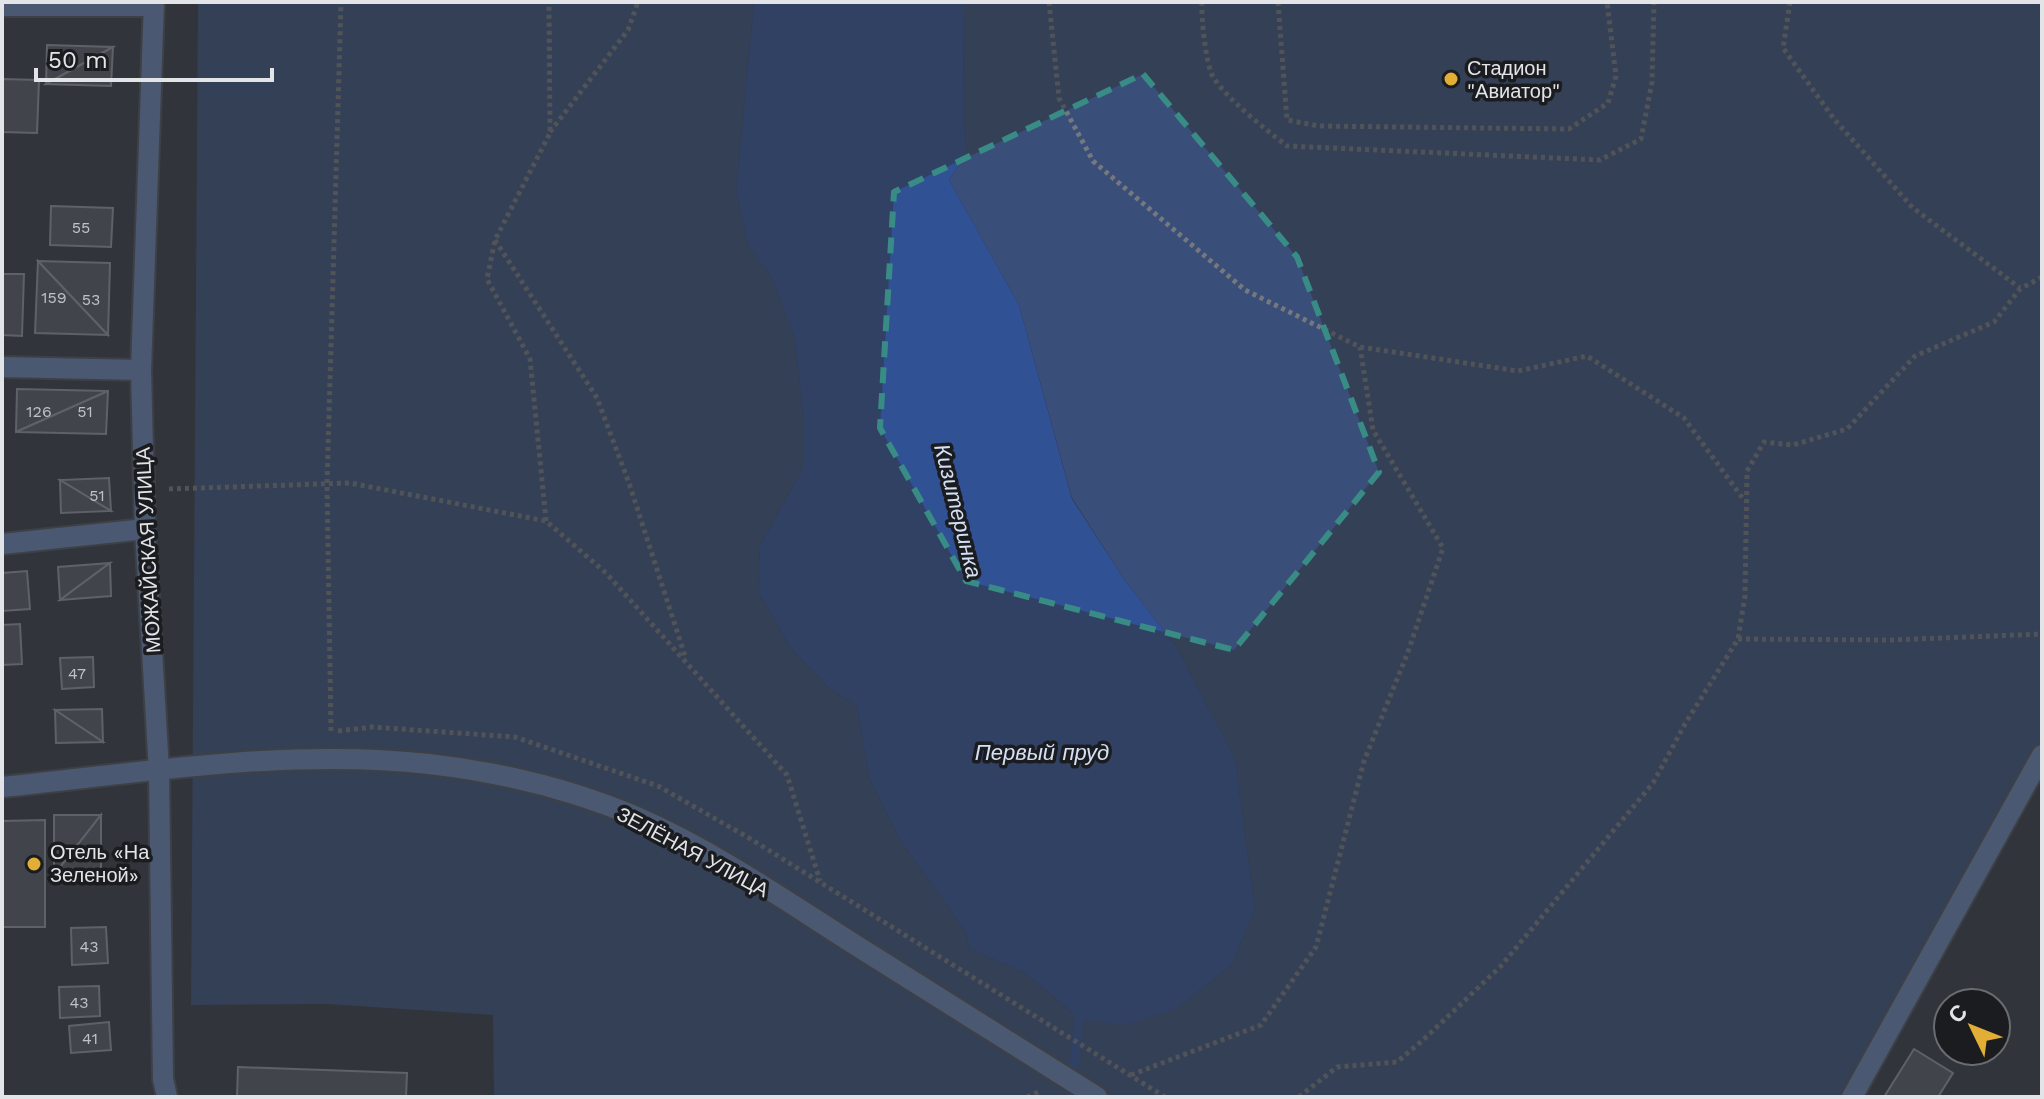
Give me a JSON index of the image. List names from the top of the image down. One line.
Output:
{"streets":{"street":["МОЖАЙСКАЯ УЛИЦА","ЗЕЛЁНАЯ УЛИЦА"]},"crossings":[["МОЖАЙСКАЯ УЛИЦА","ЗЕЛЁНАЯ УЛИЦА"]],"water":["Кизитеринка","Первый пруд"],"places":["Стадион \"Авиатор\"","Отель «На Зеленой»"],"house_numbers":["55","159","53","126","51","51","47","43","43","41"],"scale_bar":"50 m","north":"top left"}
